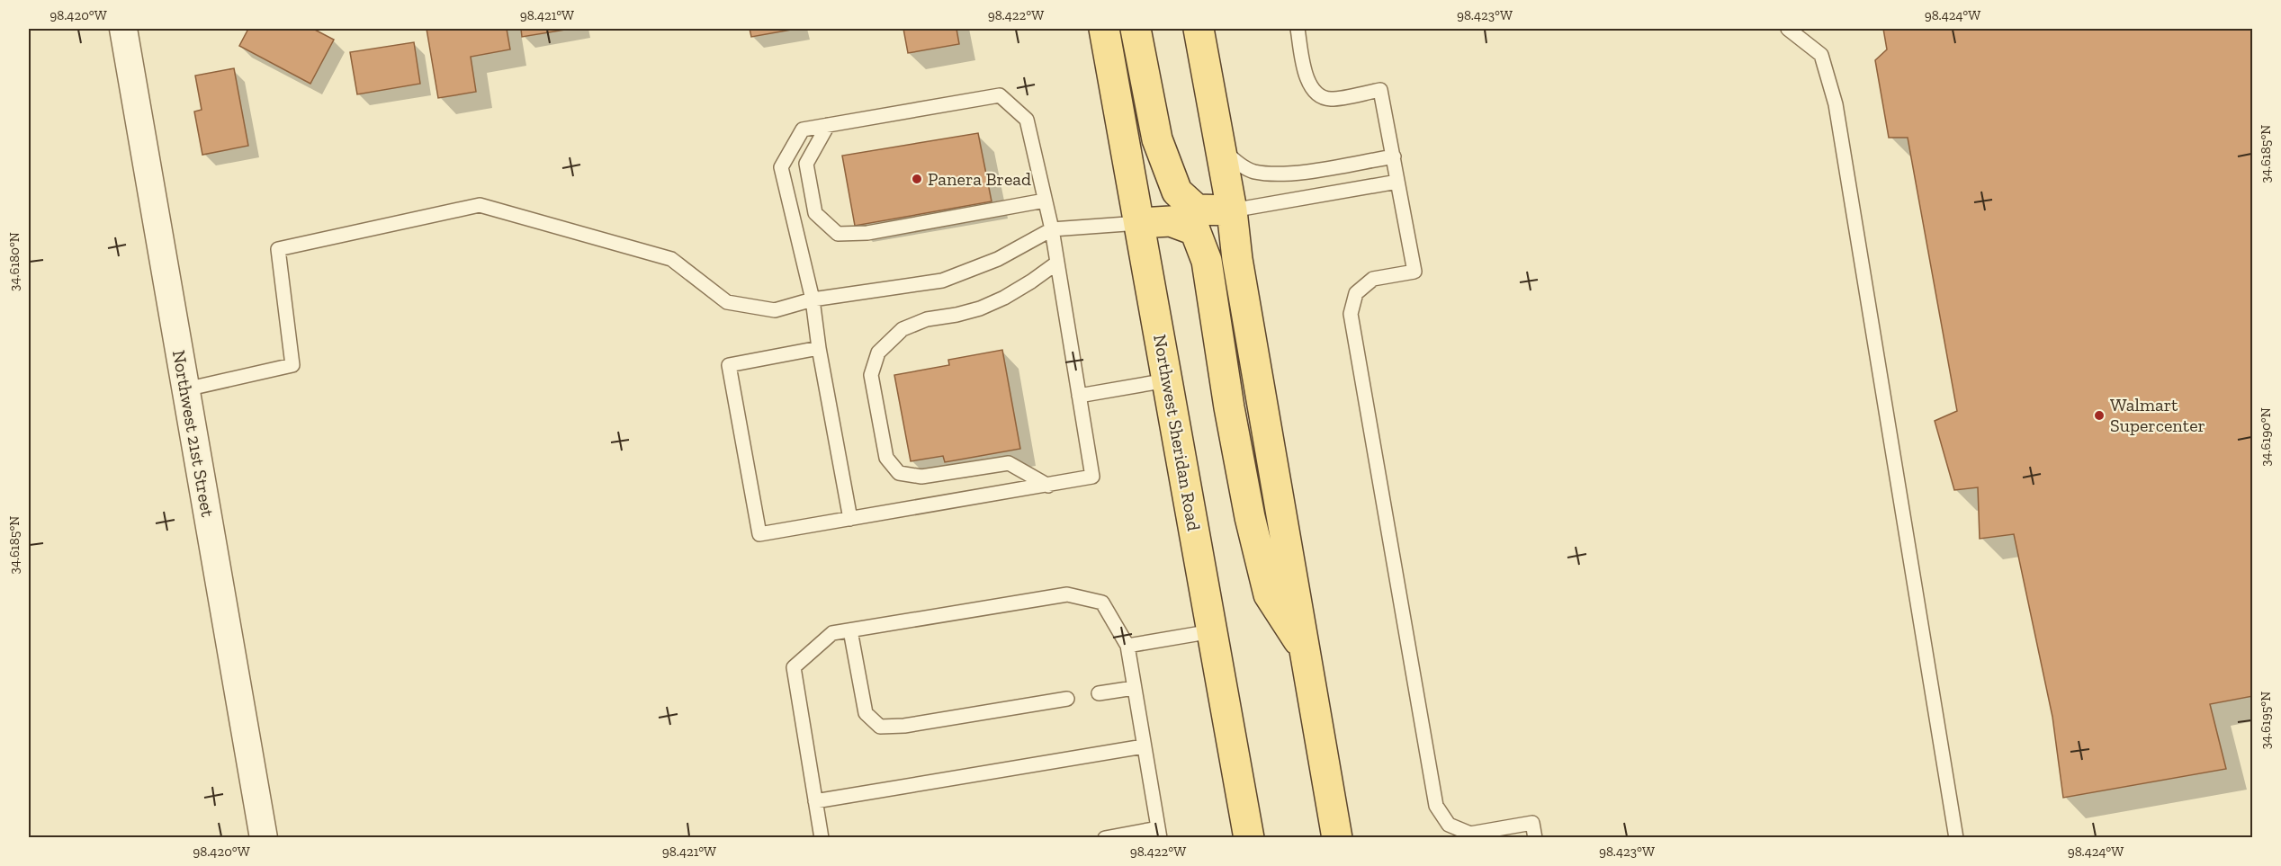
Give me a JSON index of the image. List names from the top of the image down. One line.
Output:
{"streets":{"main road":["Northwest Sheridan Road"],"street":["Northwest 21st Street"]},"places":["Panera Bread","Walmart Supercenter"],"coordinates":["98.420°W","98.421°W","98.422°W","98.423°W","98.424°W","34.6185°N","34.6180°N","34.6190°N","34.6195°N"]}
